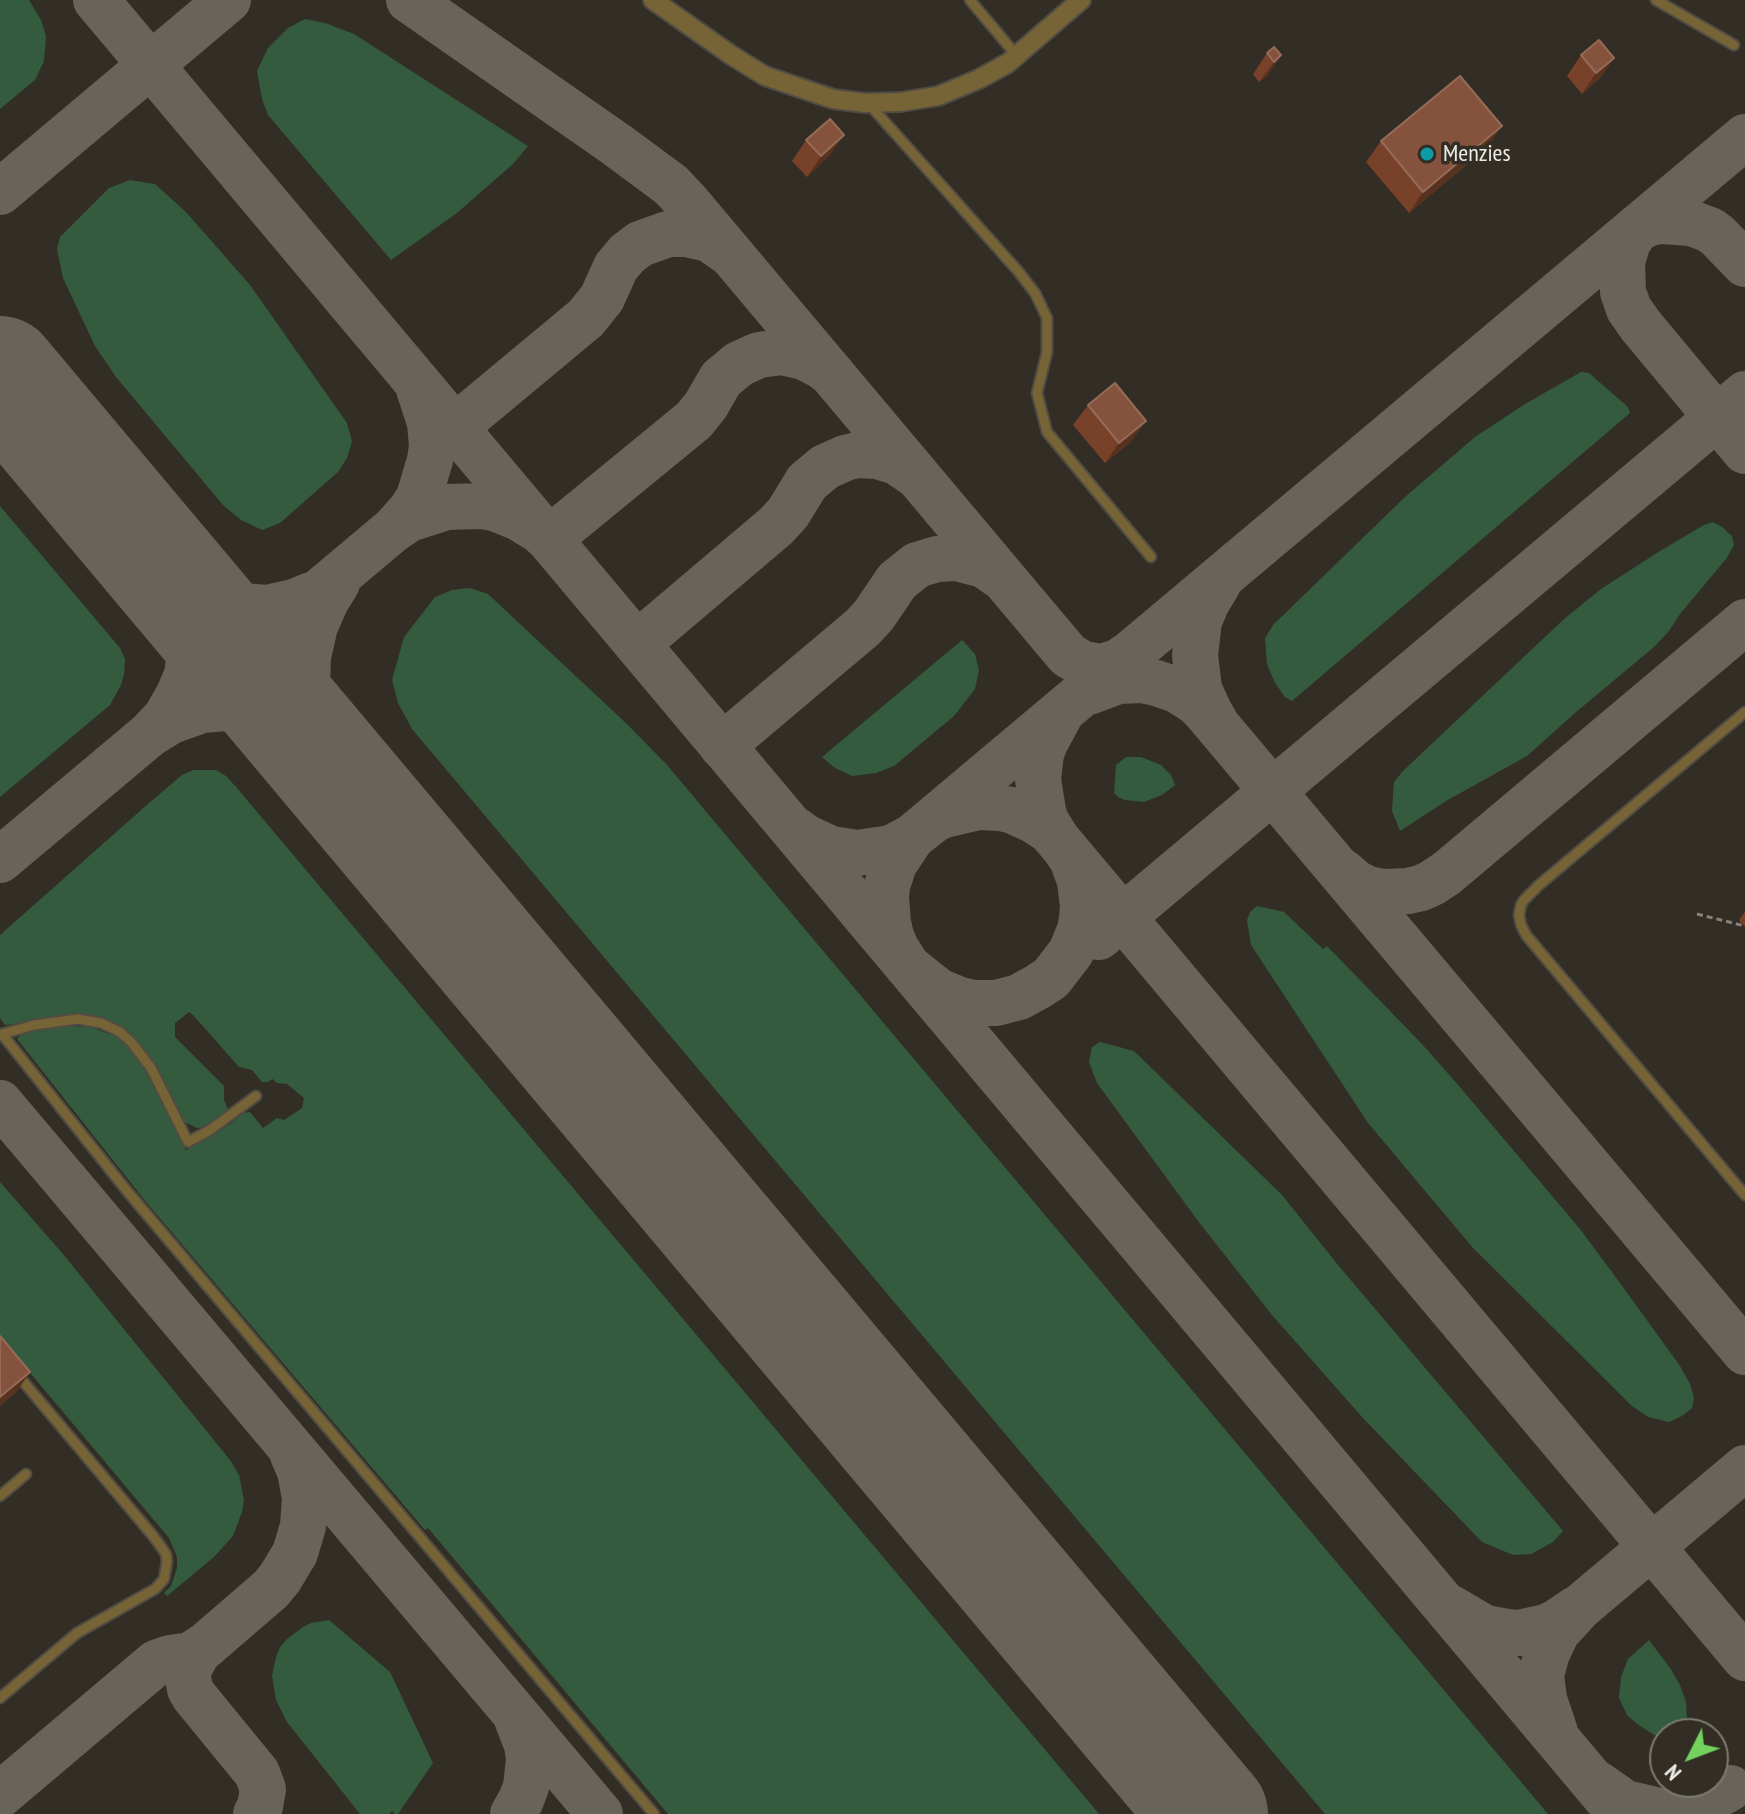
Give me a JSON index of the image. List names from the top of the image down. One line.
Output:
{"places":["Menzies"],"north":"bottom left"}
